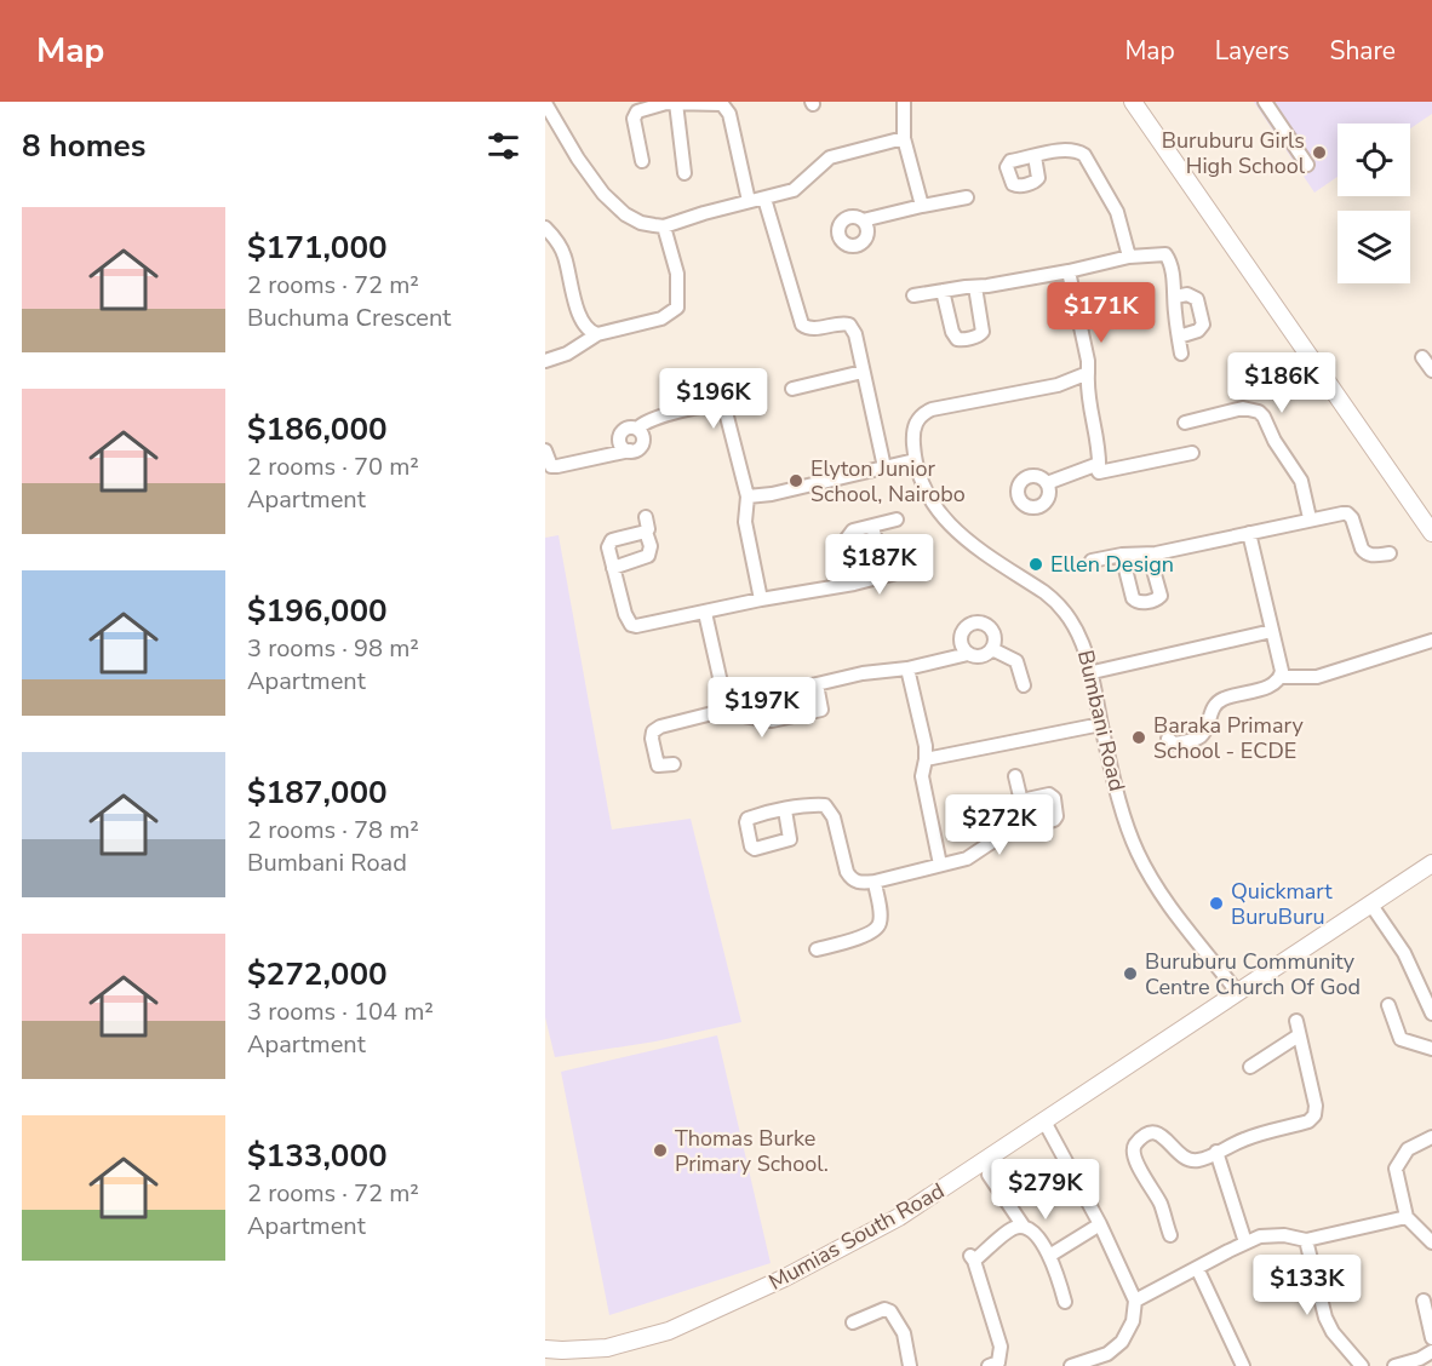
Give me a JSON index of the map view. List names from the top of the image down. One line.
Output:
{"streets":{"main road":["Mumias South Road"],"street":["Bumbani Road"]},"crossings":[["Bumbani Road","Mumias South Road"]],"places":["Buruburu Girls High School","Elyton Junior School, Nairobo","Ellen Design","Baraka Primary School - ECDE","Quickmart BuruBuru","Buruburu Community Centre Church Of God","Thomas Burke Primary School."],"page":{"header":"Map","nav":["Map","Layers","Share"],"heading":"8 homes","list":[{"name":"$171,000","note":"2 rooms · 72 m² · Buchuma Crescent"},{"name":"$186,000","note":"2 rooms · 70 m² · Apartment"},{"name":"$196,000","note":"3 rooms · 98 m² · Apartment"},{"name":"$187,000","note":"2 rooms · 78 m² · Bumbani Road"},{"name":"$272,000","note":"3 rooms · 104 m² · Apartment"},{"name":"$133,000","note":"2 rooms · 72 m² · Apartment"}],"price":["$171K","$186K","$196K","$187K","$197K","$272K","$279K","$133K"]}}
